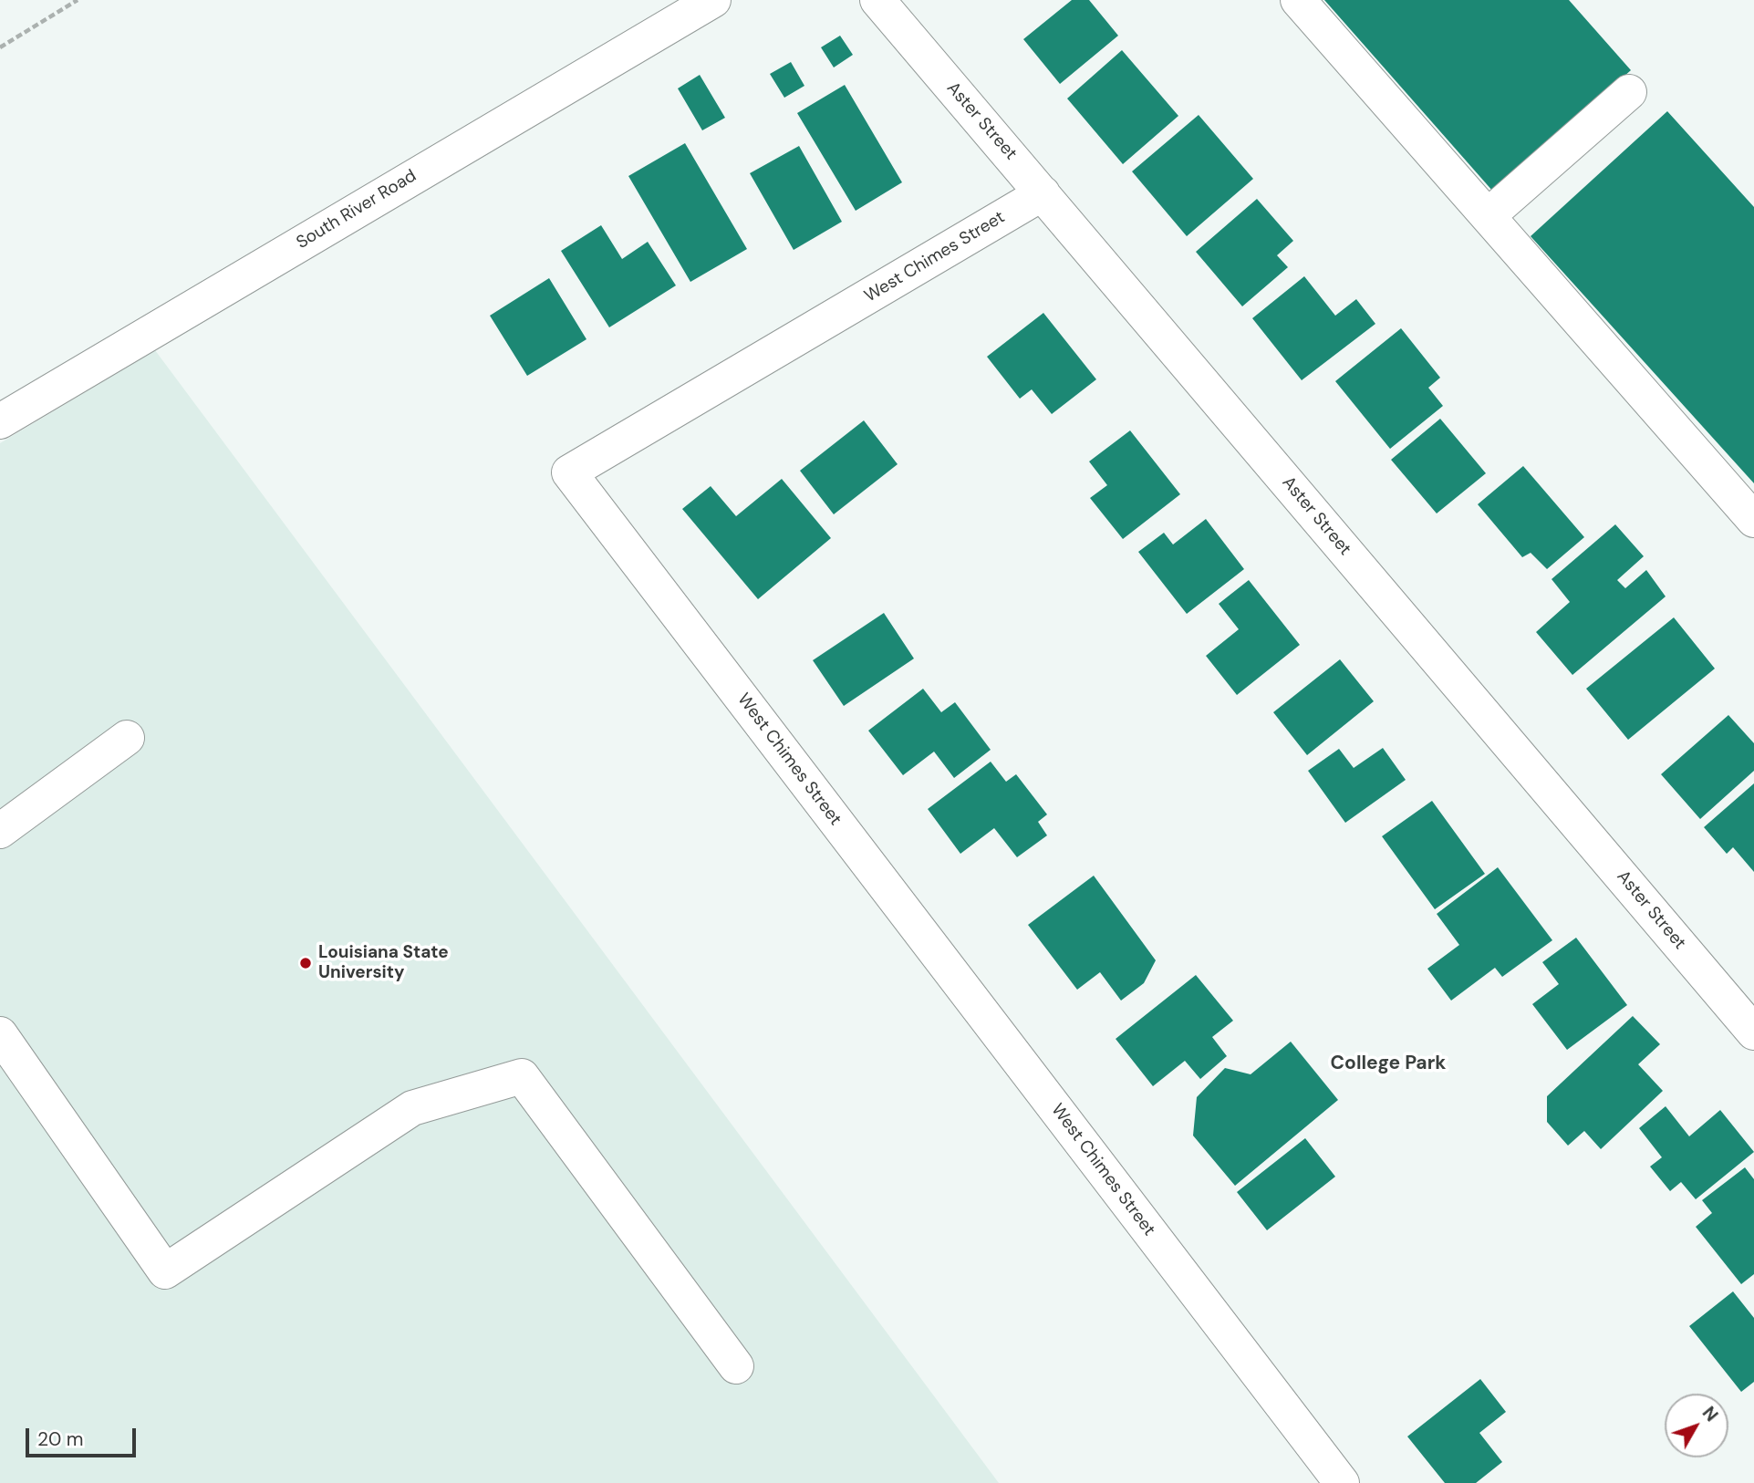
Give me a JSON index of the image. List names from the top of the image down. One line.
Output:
{"streets":{"street":["Aster Street","South River Road","West Chimes Street"]},"crossings":[["Aster Street","West Chimes Street"]],"districts":["College Park"],"places":["Louisiana State University"],"scale_bar":"20 m","north":"top right"}
